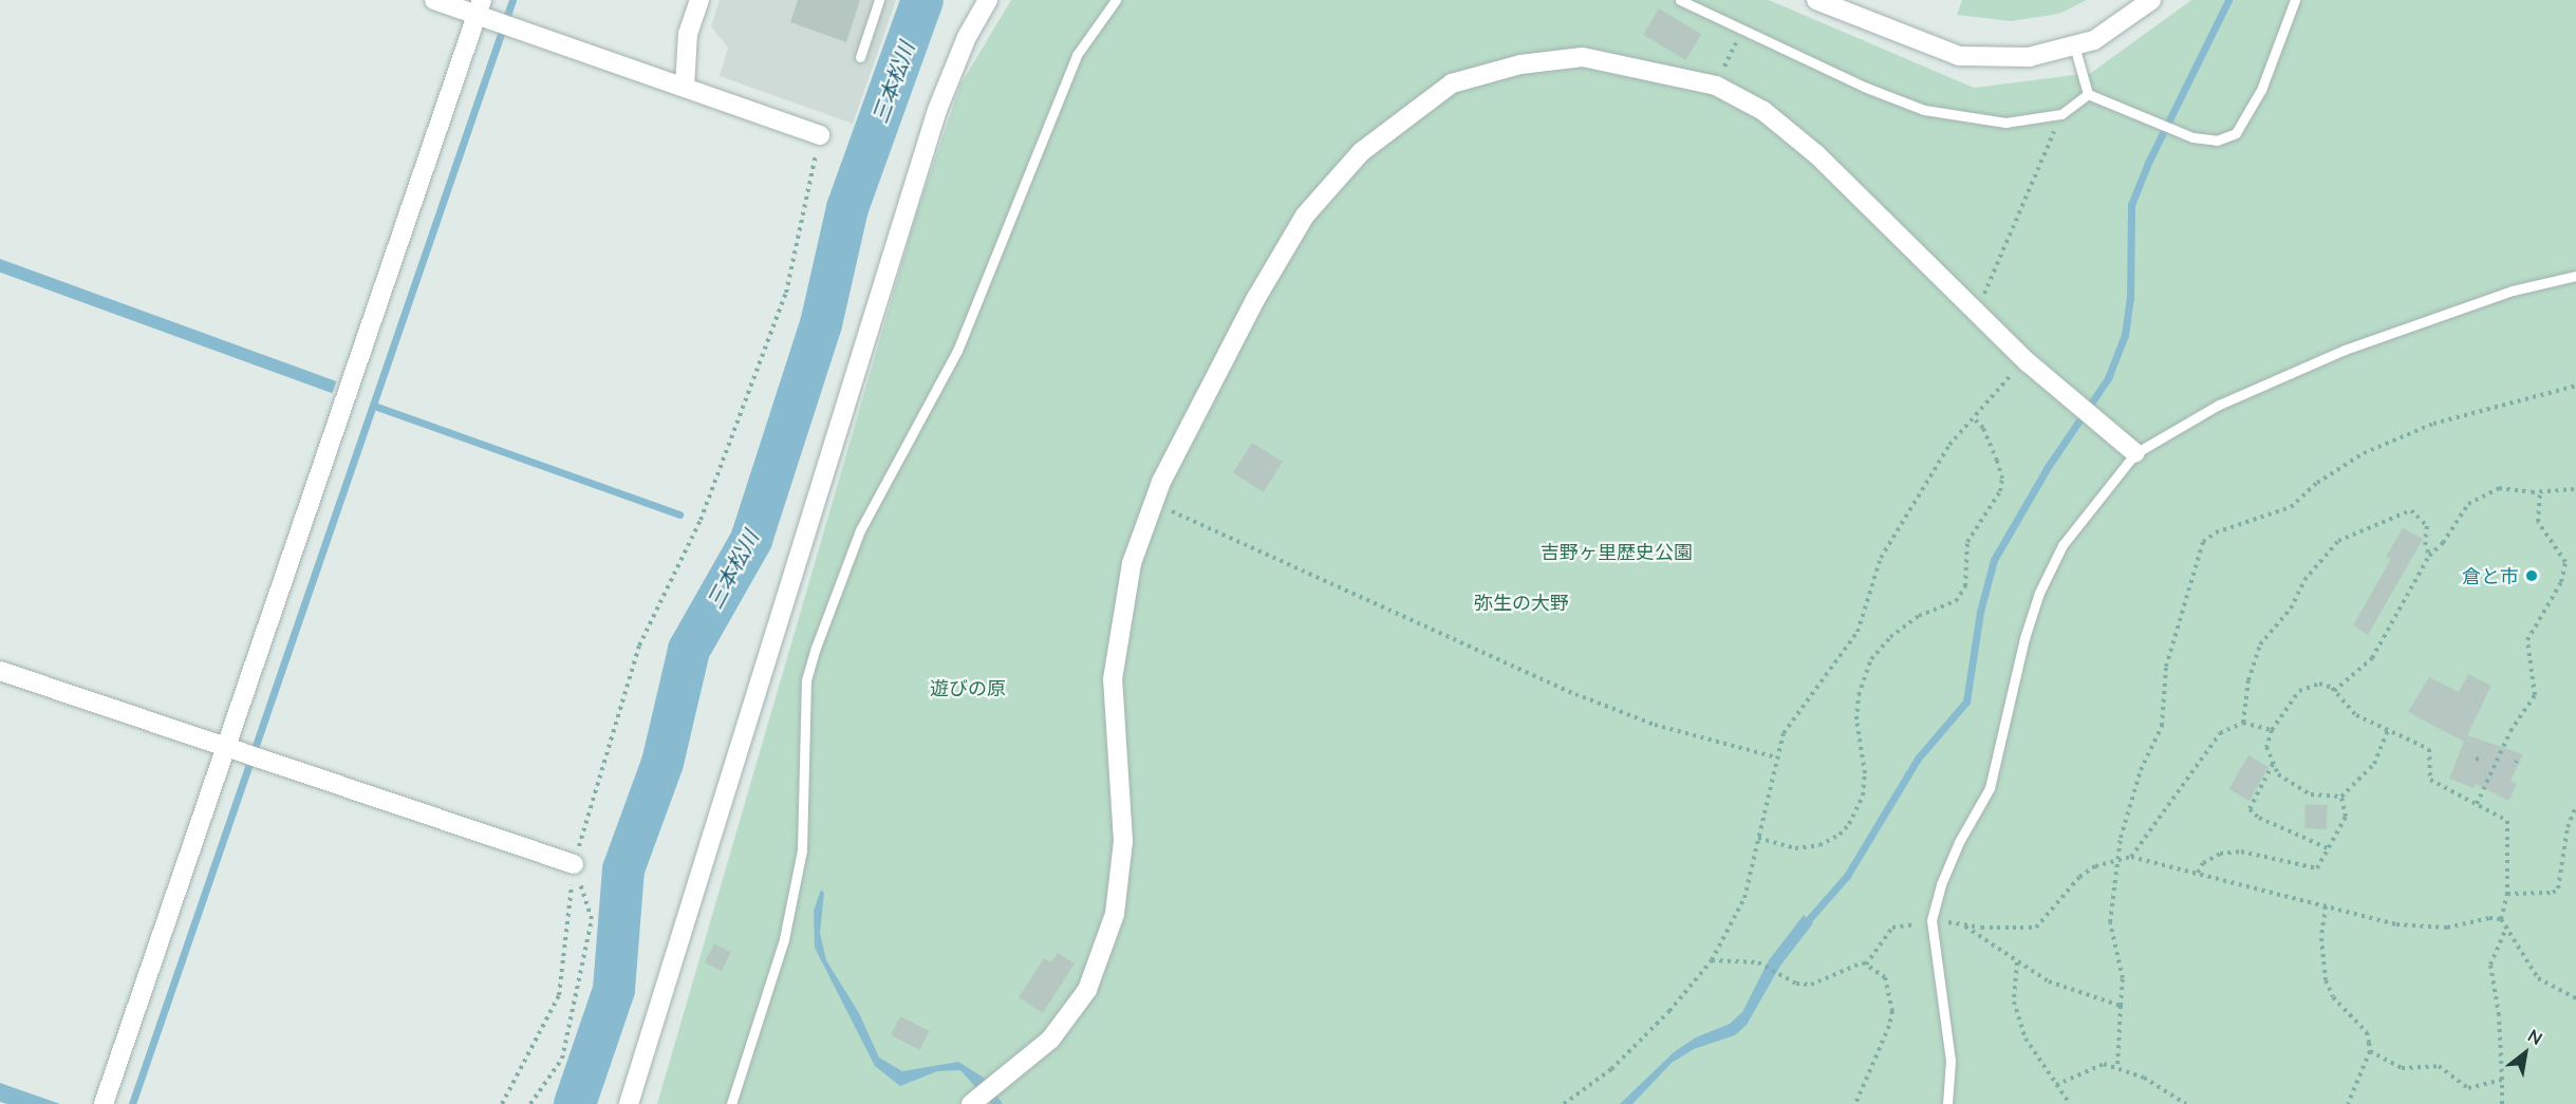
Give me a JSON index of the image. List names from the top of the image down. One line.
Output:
{"water":["三本松川"],"parks":["吉野ヶ里歴史公園","弥生の大野","遊びの原"],"places":["倉と市"],"north":"top right"}
